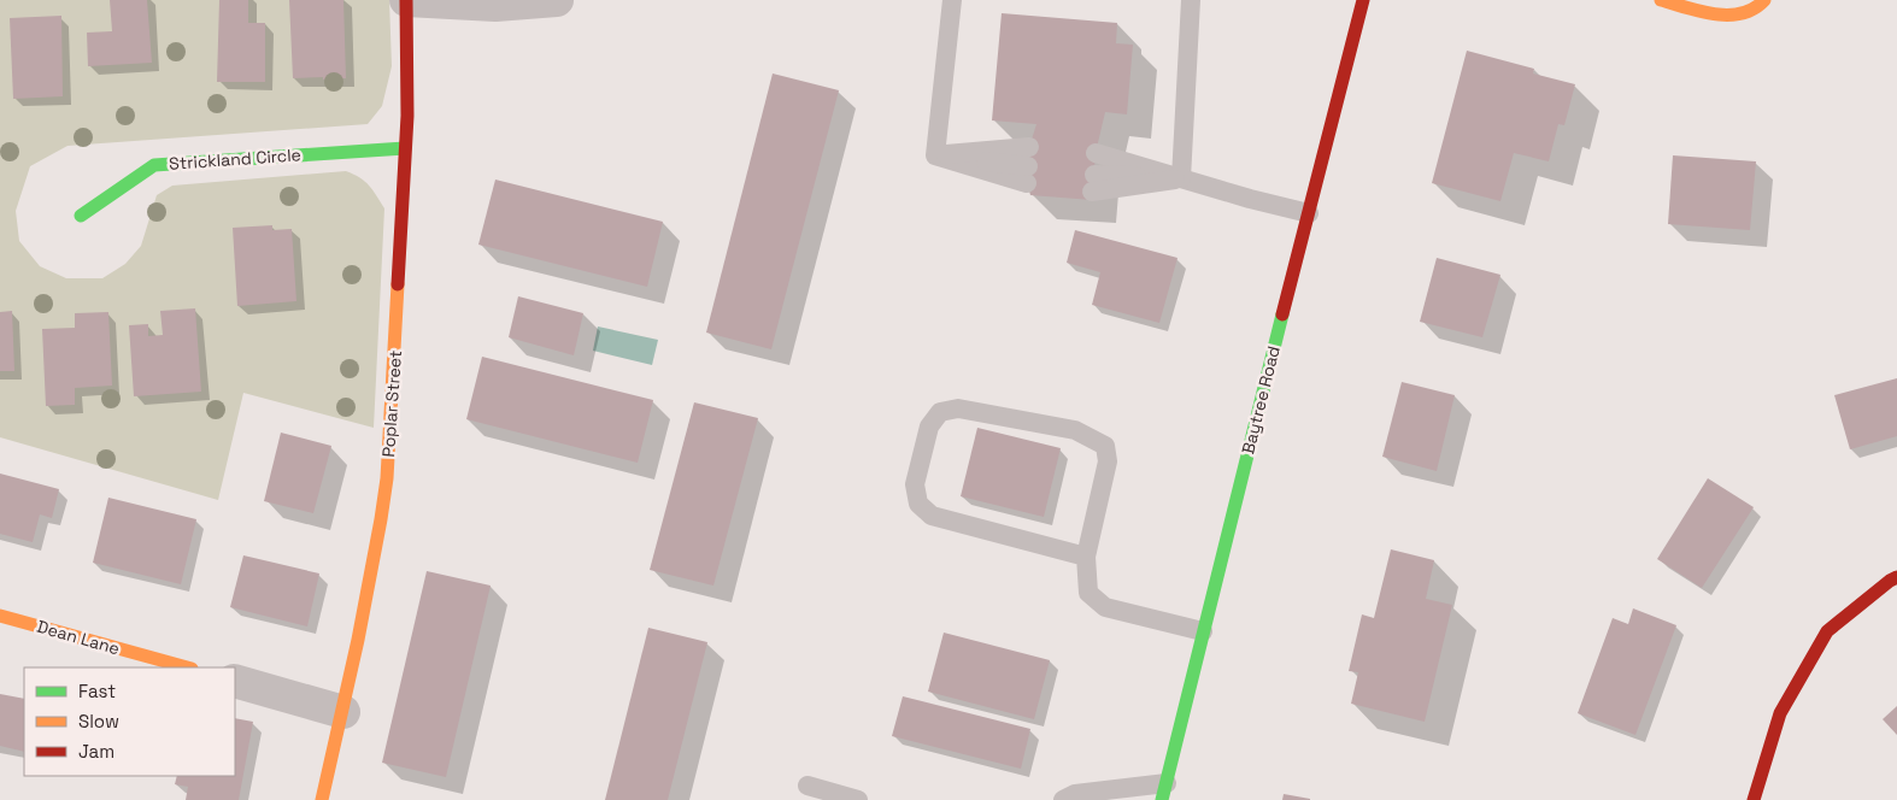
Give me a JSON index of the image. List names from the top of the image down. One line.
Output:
{"streets":{"street":["Strickland Circle","Baytree Road","Poplar Street","Dean Lane"]},"crossings":[["Strickland Circle","Poplar Street"]],"legend":["Fast","Slow","Jam"]}
